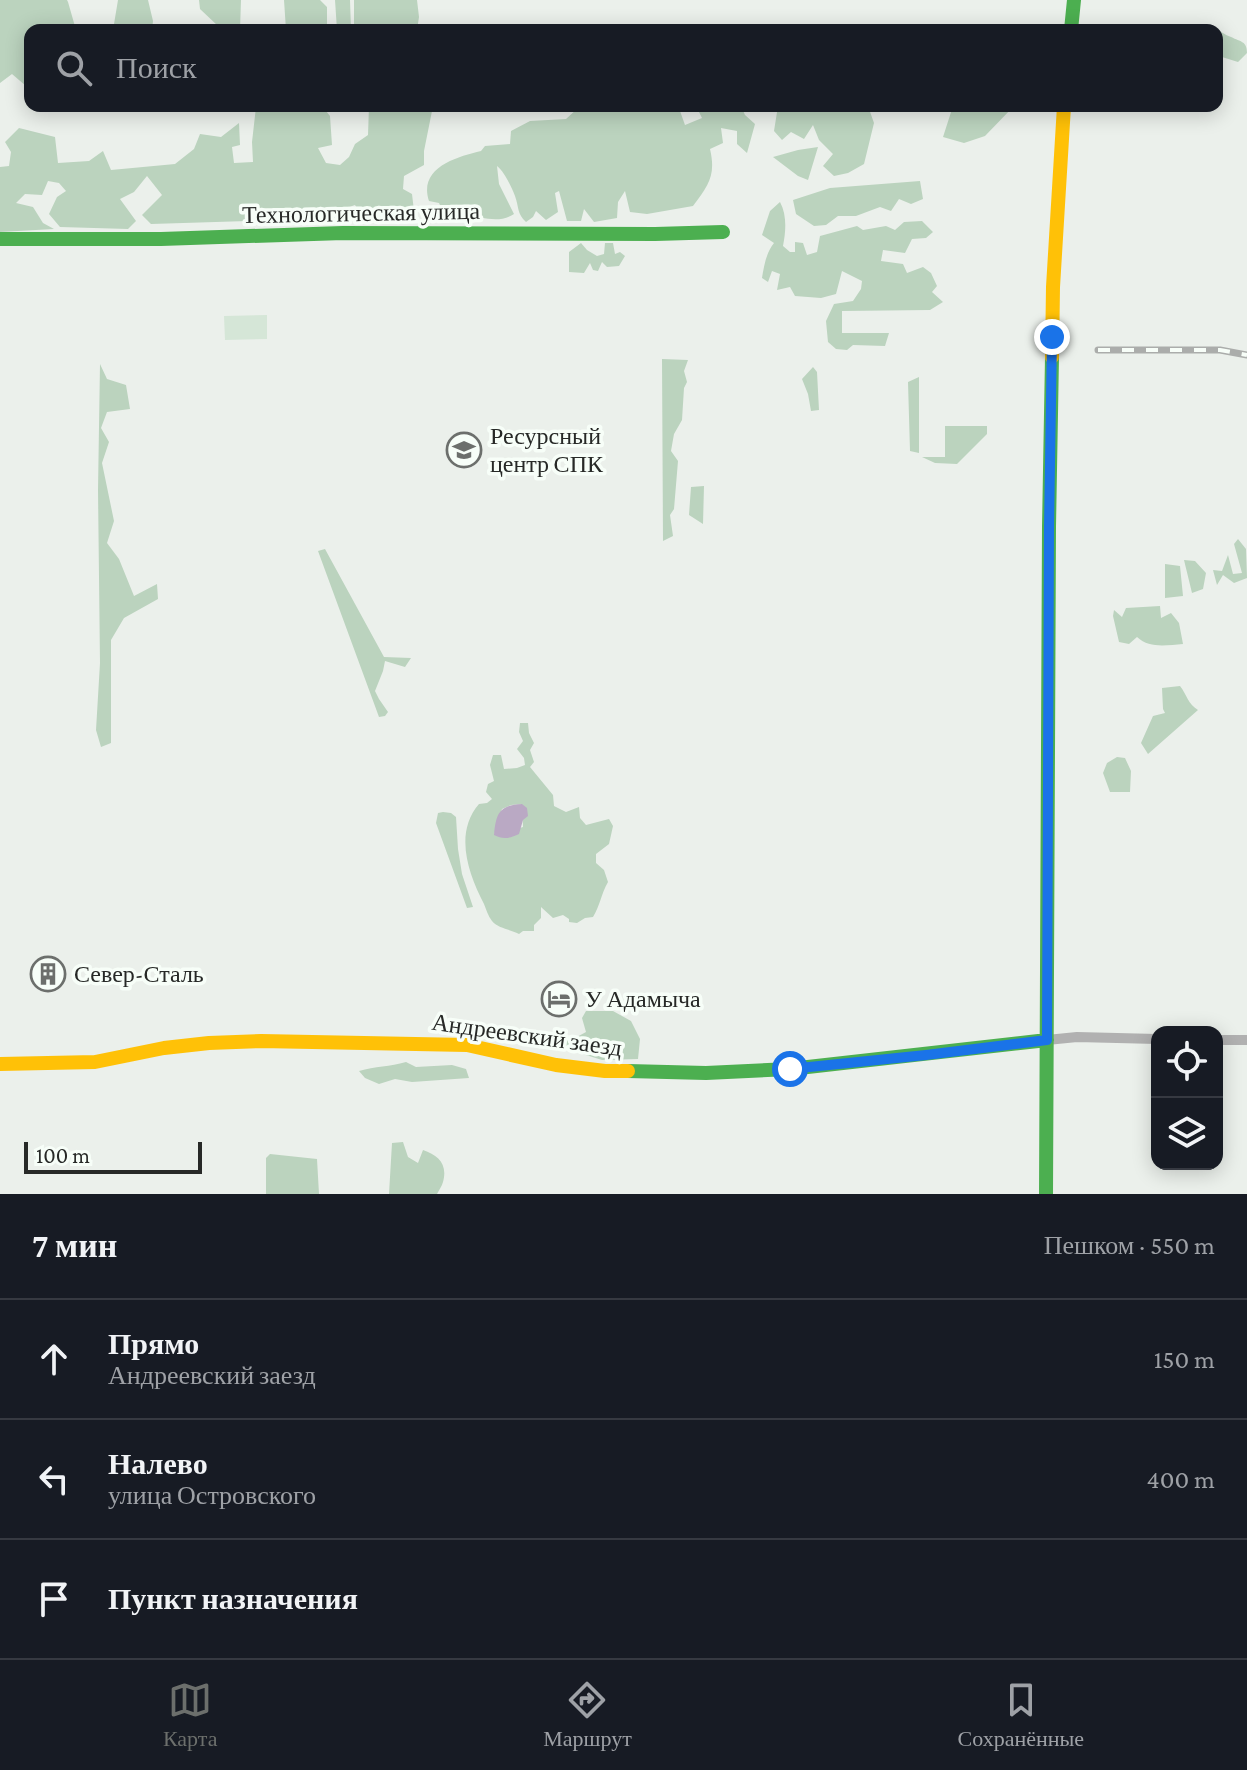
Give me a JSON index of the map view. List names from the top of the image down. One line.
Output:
{"streets":{"street":["Технологическая улица","Андреевский заезд"]},"places":{"school or university":["Ресурсный центр СПК"],"building":["Север-Сталь"],"hotel":["У Адамыча"]},"scale_bar":"100 m","page":{"search":"Поиск","scale":"100 m","heading":["7 мин","Пешком · 550 m"],"list":[["Прямо","Андреевский заезд","150 m"],["Налево","улица Островского","400 m"],"Пункт назначения"],"nav":["Карта","Маршрут","Сохранённые"]}}
